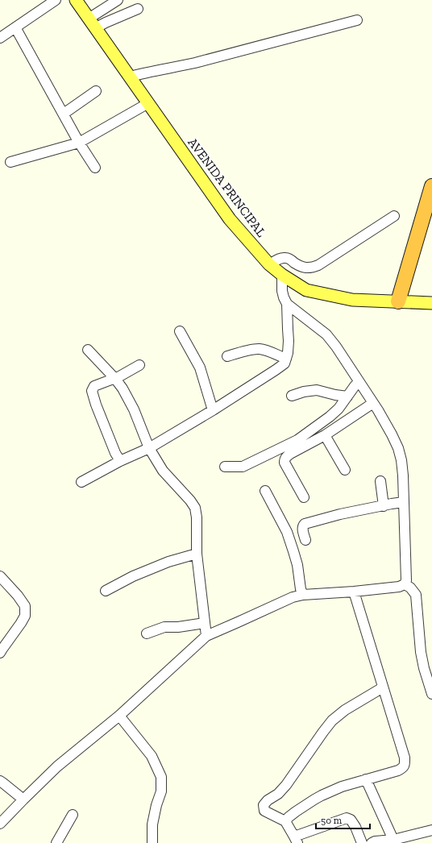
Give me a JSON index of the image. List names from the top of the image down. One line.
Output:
{"streets":{"main road":["AVENIDA PRINCIPAL"]},"scale_bar":"50 m"}
